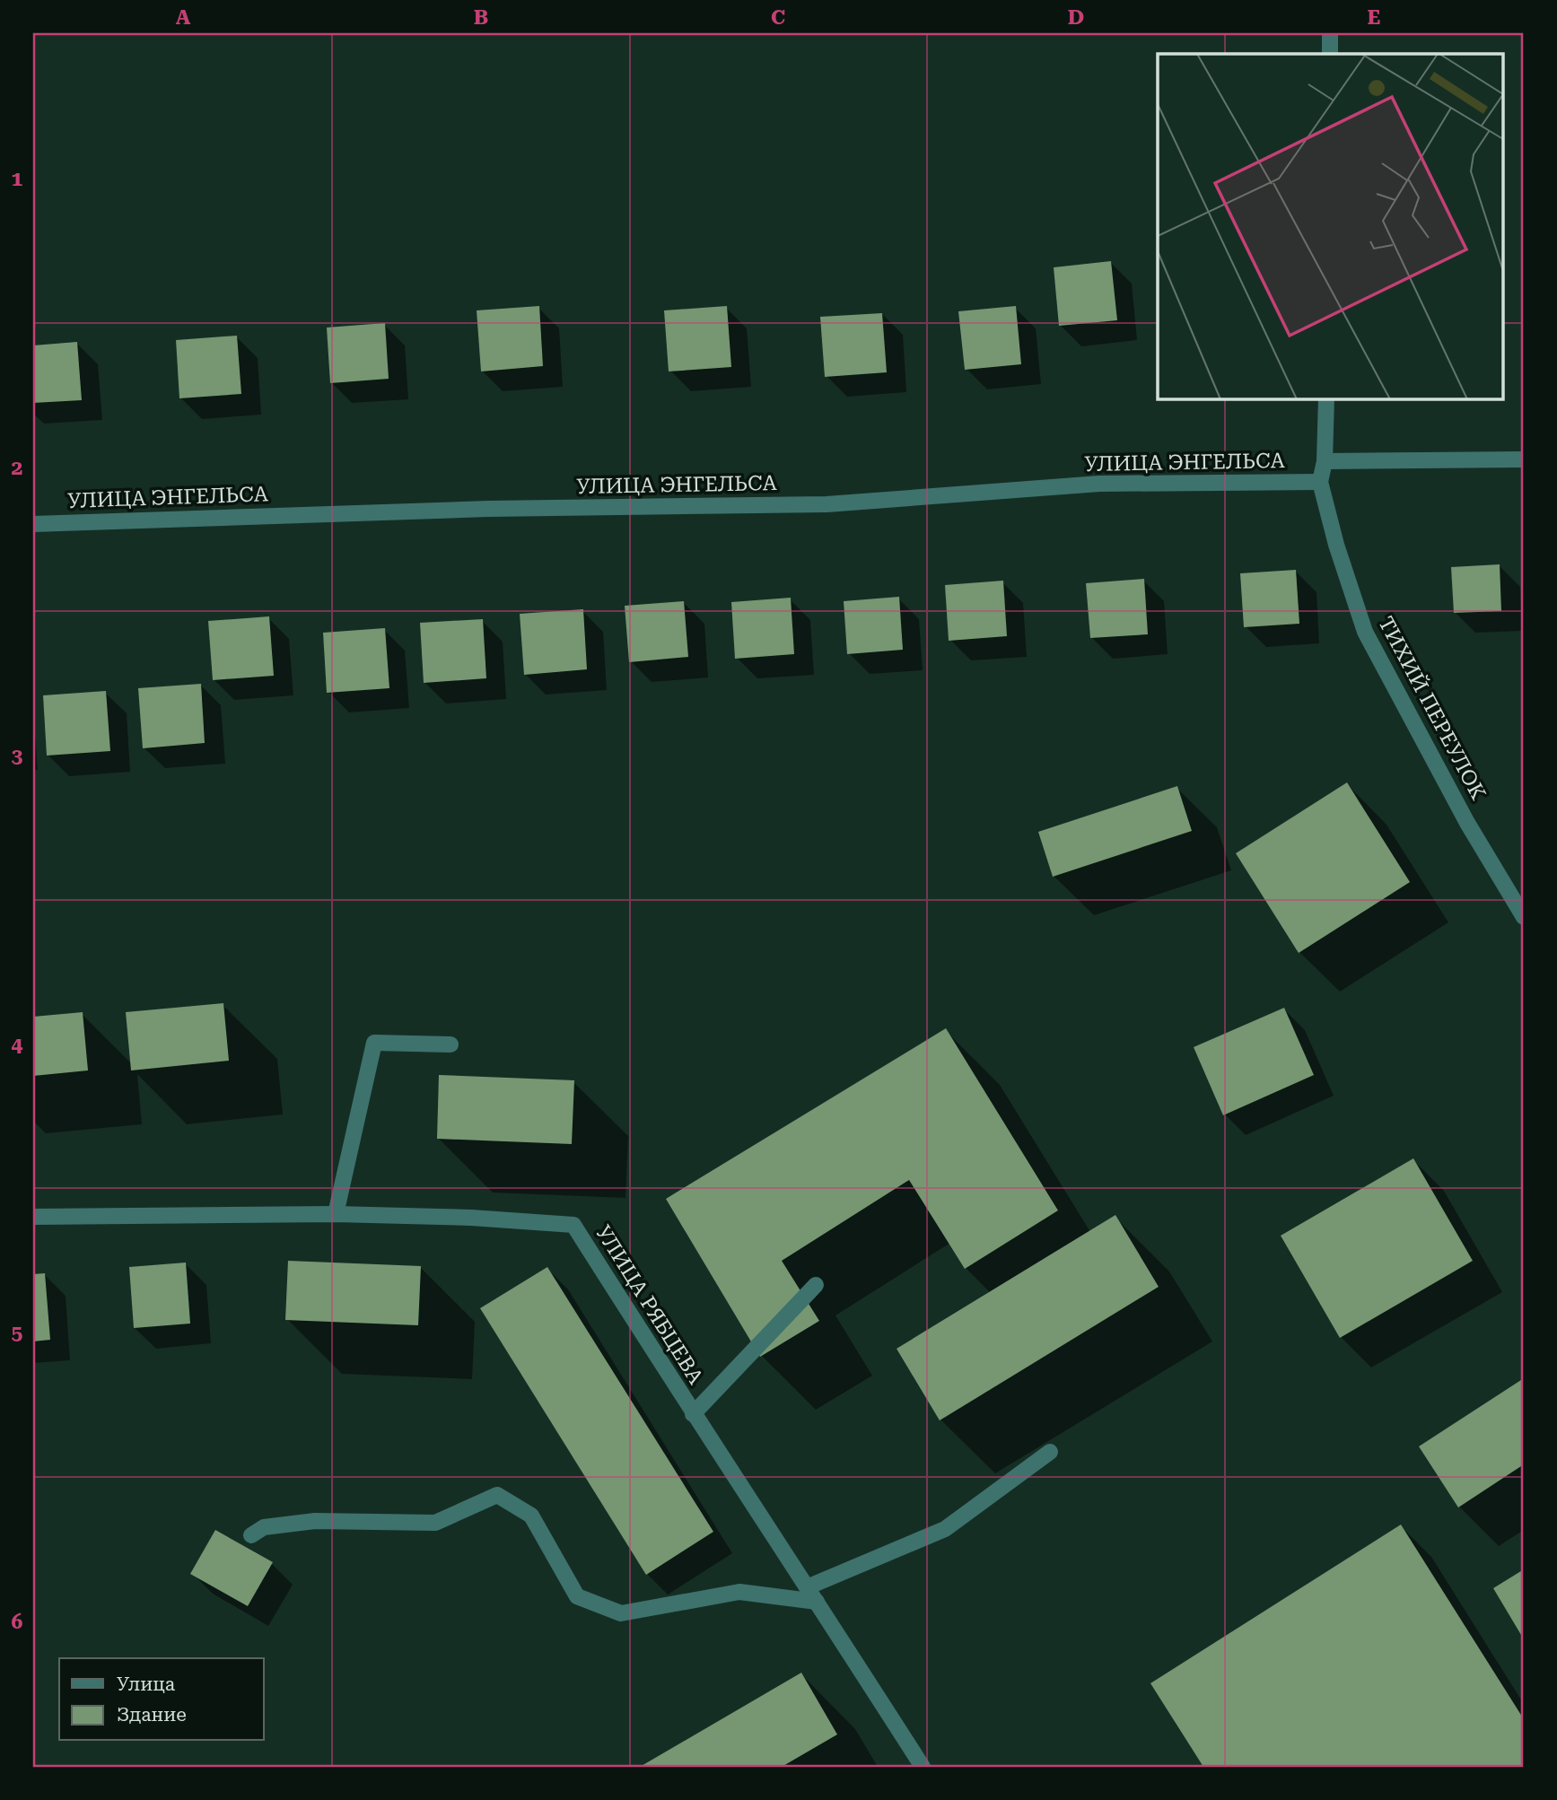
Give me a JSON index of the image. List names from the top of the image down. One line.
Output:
{"streets":{"street":["УЛИЦА ЭНГЕЛЬСА","ТИХИЙ ПЕРЕУЛОК","УЛИЦА РЯБЦЕВА"]},"crossings":[["УЛИЦА ЭНГЕЛЬСА","ТИХИЙ ПЕРЕУЛОК"]],"legend":["Улица","Здание"],"grid":{"columns":["A","B","C","D","E"],"rows":["1","2","3","4","5","6"]}}
